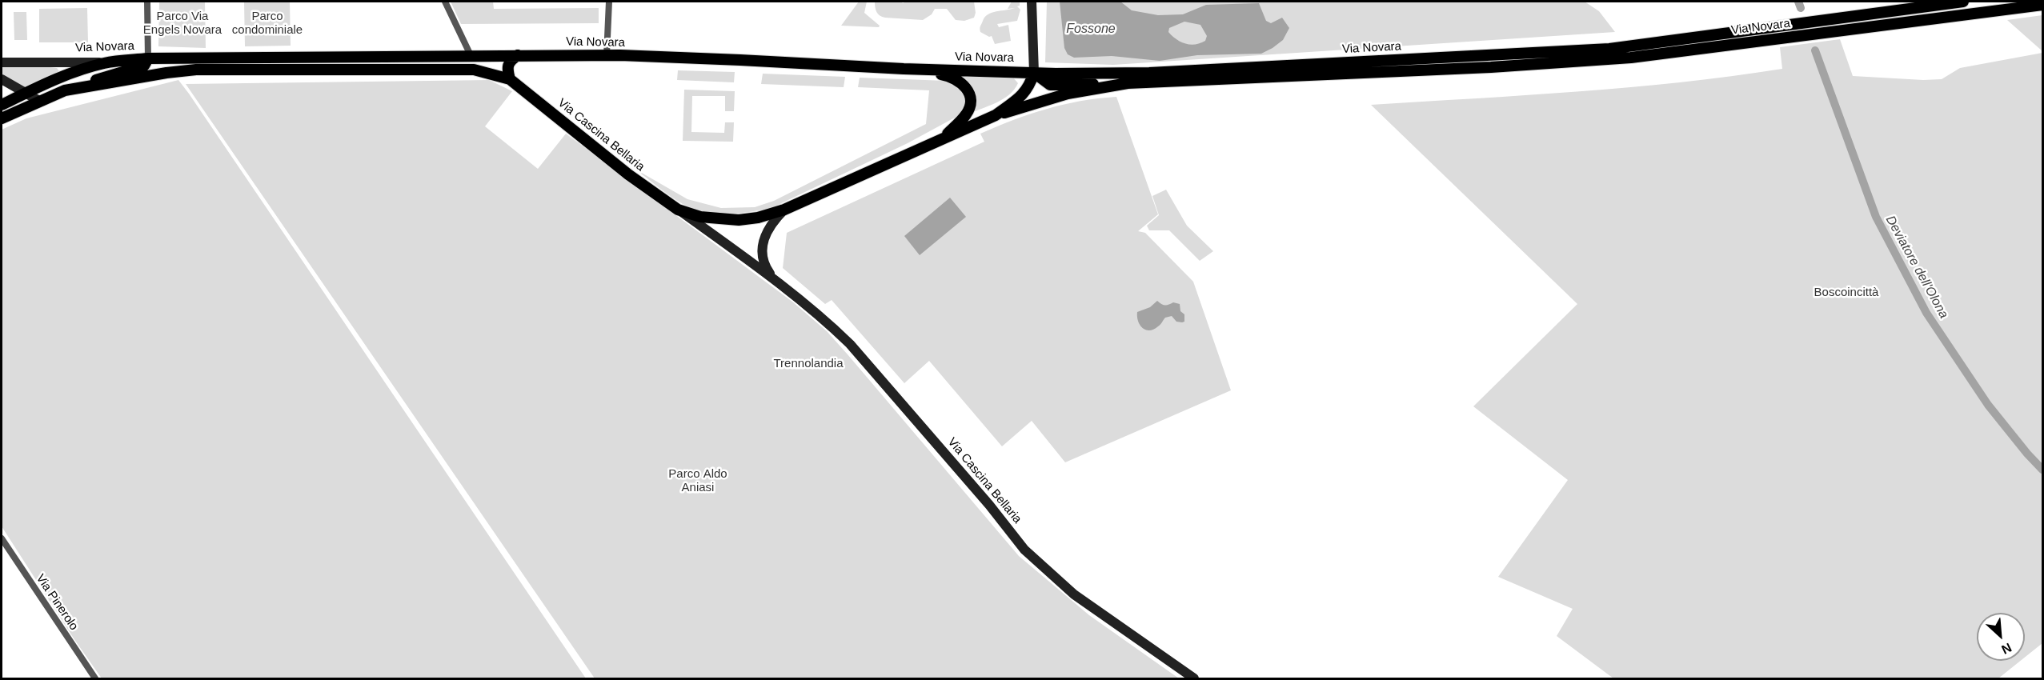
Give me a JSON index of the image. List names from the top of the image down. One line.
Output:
{"streets":{"main road":["Via Novara","Via Cascina Bellaria"],"street":["Via Pinerolo"]},"crossings":[["Via Novara","Via Cascina Bellaria"]],"water":["Fossone","Deviatore dell'Olona"],"parks":["Parco Via Engels Novara","Parco condominiale","Boscoincittà","Trennolandia","Parco Aldo Aniasi"],"north":"bottom right"}
